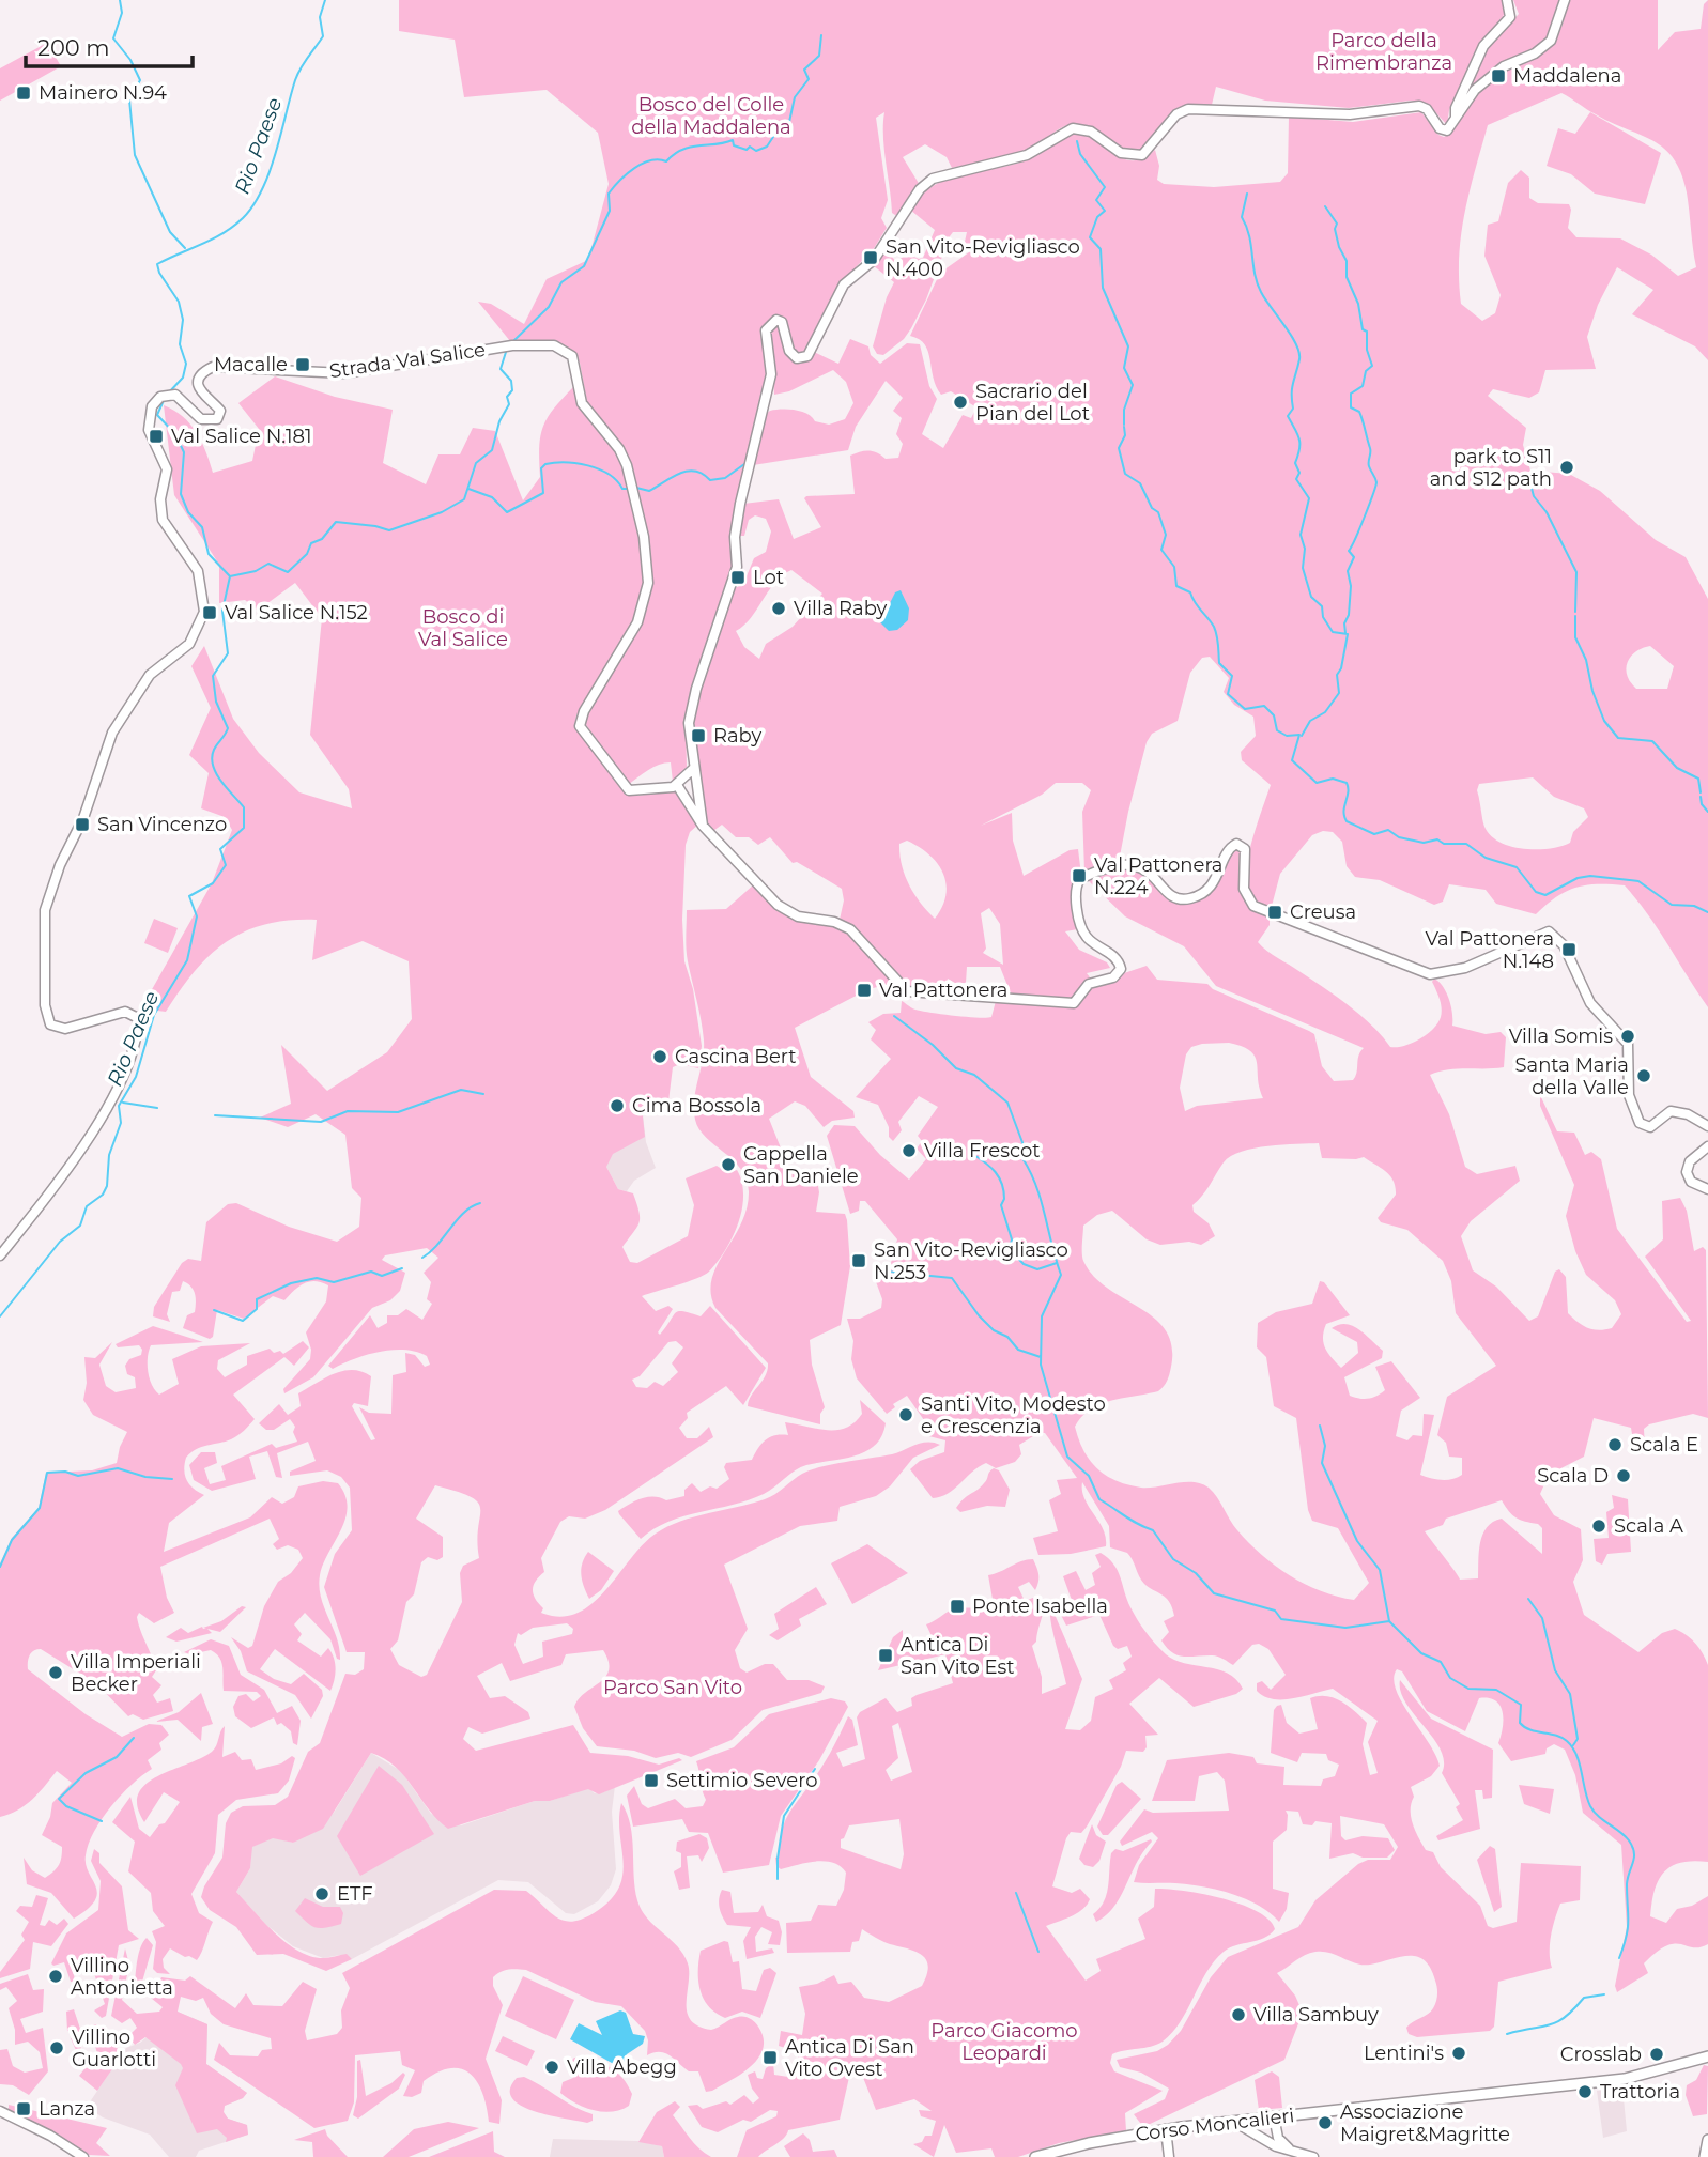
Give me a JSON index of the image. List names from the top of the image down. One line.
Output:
{"streets":{"main road":["Corso Moncalieri"],"street":["Strada Val Salice"]},"water":["Rio Paese"],"parks":["Parco della Rimembranza","Bosco del Colle della Maddalena","Bosco di Val Salice","Parco San Vito","Parco Giacomo Leopardi"],"places":{"transit":["Maddalena","Mainero N.94","San Vito-Revigliasco N.400","Macalle","Val Salice N.181","Lot","Val Salice N.152","Raby","San Vincenzo","Val Pattonera N.224","Creusa","Val Pattonera N.148","Val Pattonera","San Vito-Revigliasco N.253","Ponte Isabella","Antica Di San Vito Est","Settimio Severo","Antica Di San Vito Ovest","Lanza"],"other":["Sacrario del Pian del Lot","park to S11 and S12 path","Villa Raby","Villa Somis","Cascina Bert","Santa Maria della Valle","Cima Bossola","Villa Frescot","Cappella San Daniele","Santi Vito, Modesto e Crescenzia","Scala E","Scala D","Scala A","Villa Imperiali Becker","ETF","Villino Antonietta","Villa Sambuy","Villino Guarlotti","Lentini's","Crosslab","Villa Abegg","Trattoria","Associazione Maigret&Magritte"]},"scale_bar":"200 m"}
